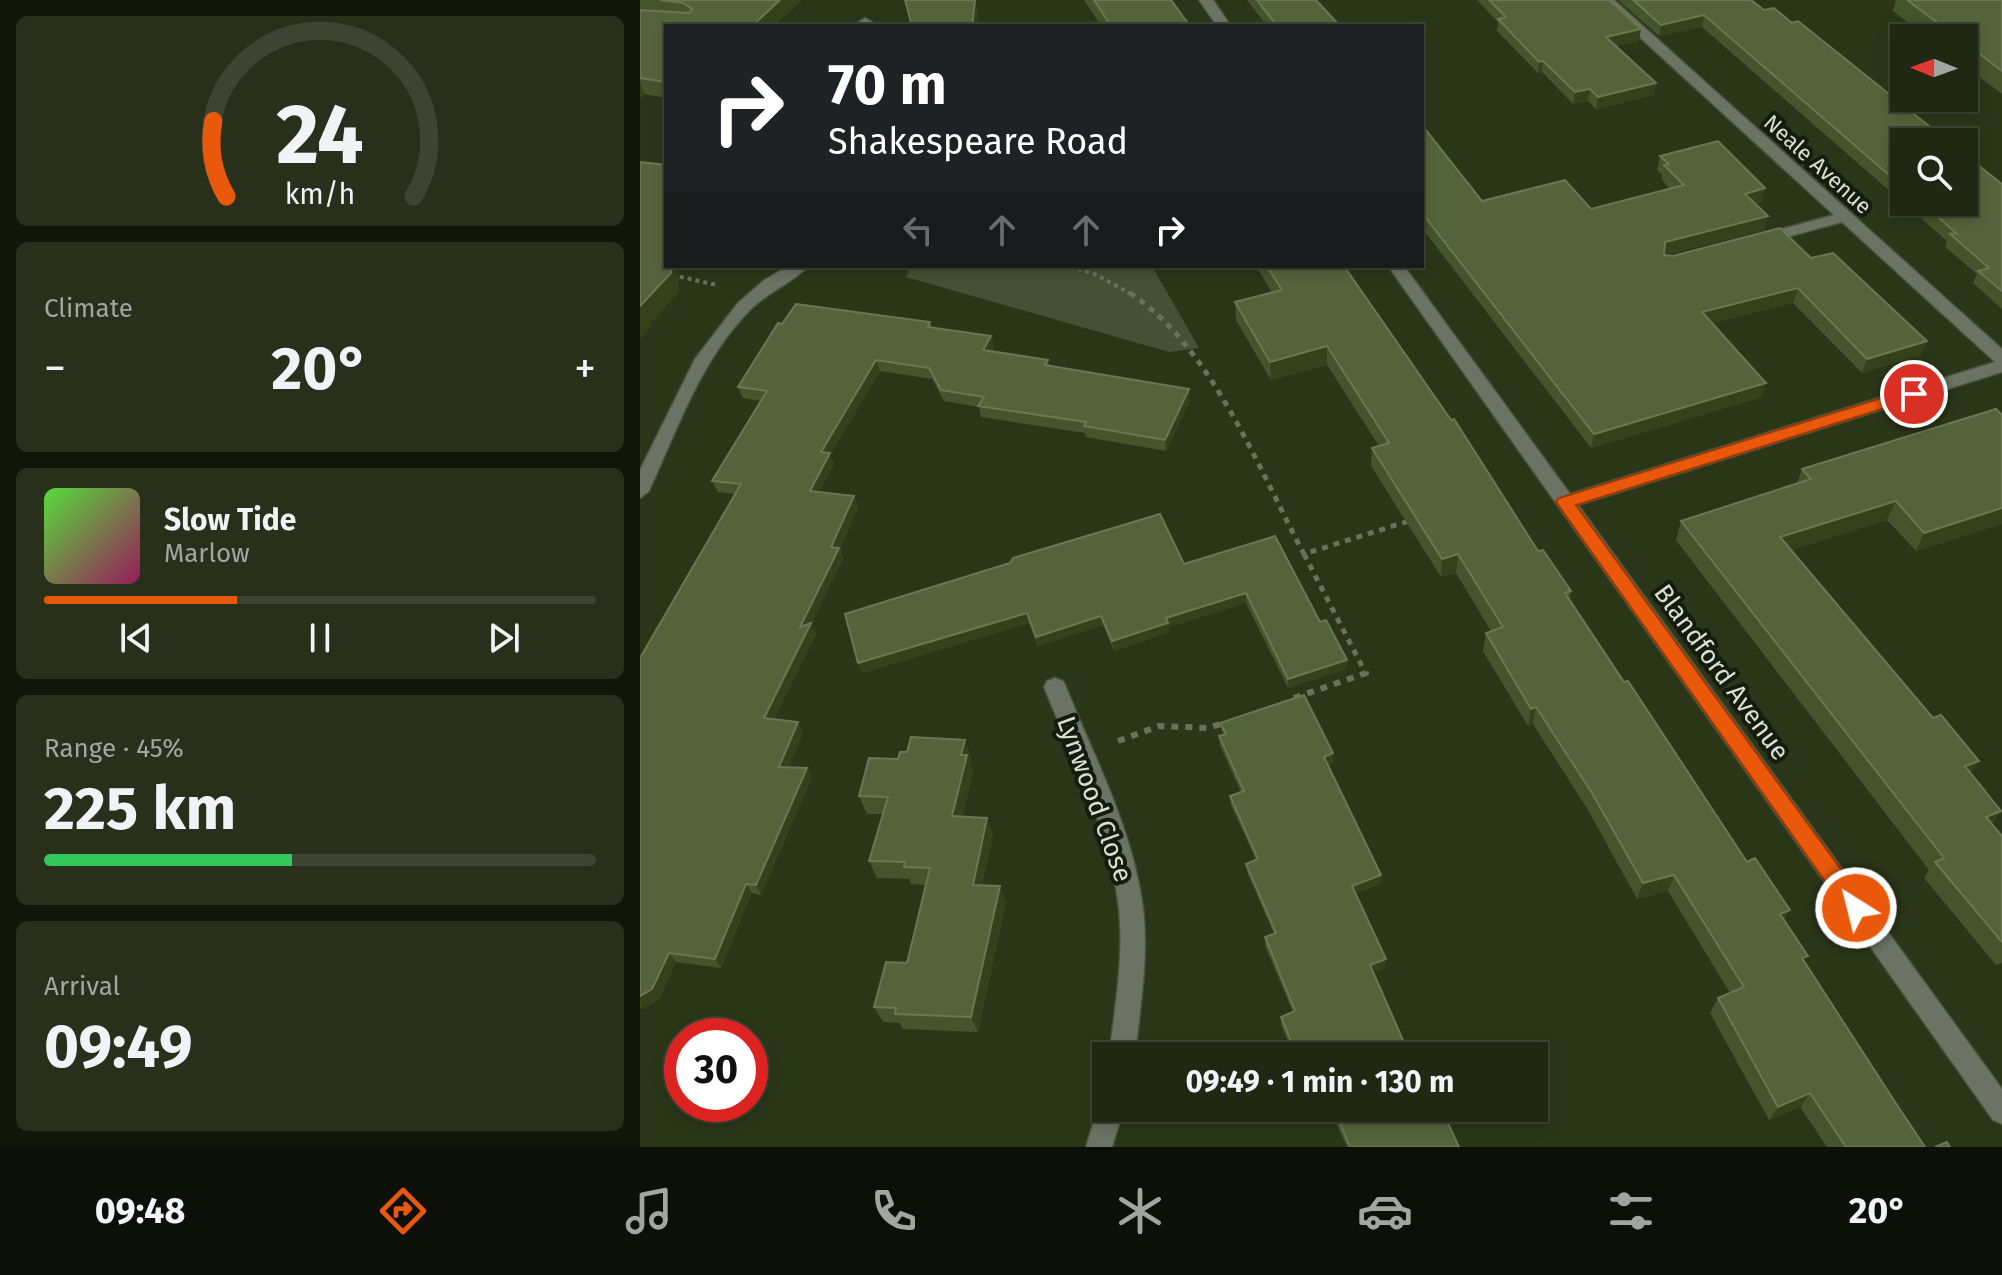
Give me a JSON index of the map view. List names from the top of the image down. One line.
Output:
{"streets":{"street":["Neale Avenue","Blandford Avenue","Lynwood Close"]},"north":"left","page":{"turn":["70 m","Shakespeare Road"],"tile":["Climate",["Range · 45%","225 km"],["Arrival","09:49"]],"heat":["−","20°","+"],"song":["Slow Tide","Marlow"],"limit":"30","trip":"09:49 · 1 min · 130 m","tabs":["09:48","20°"],"gauge":["24","km/h"]}}
